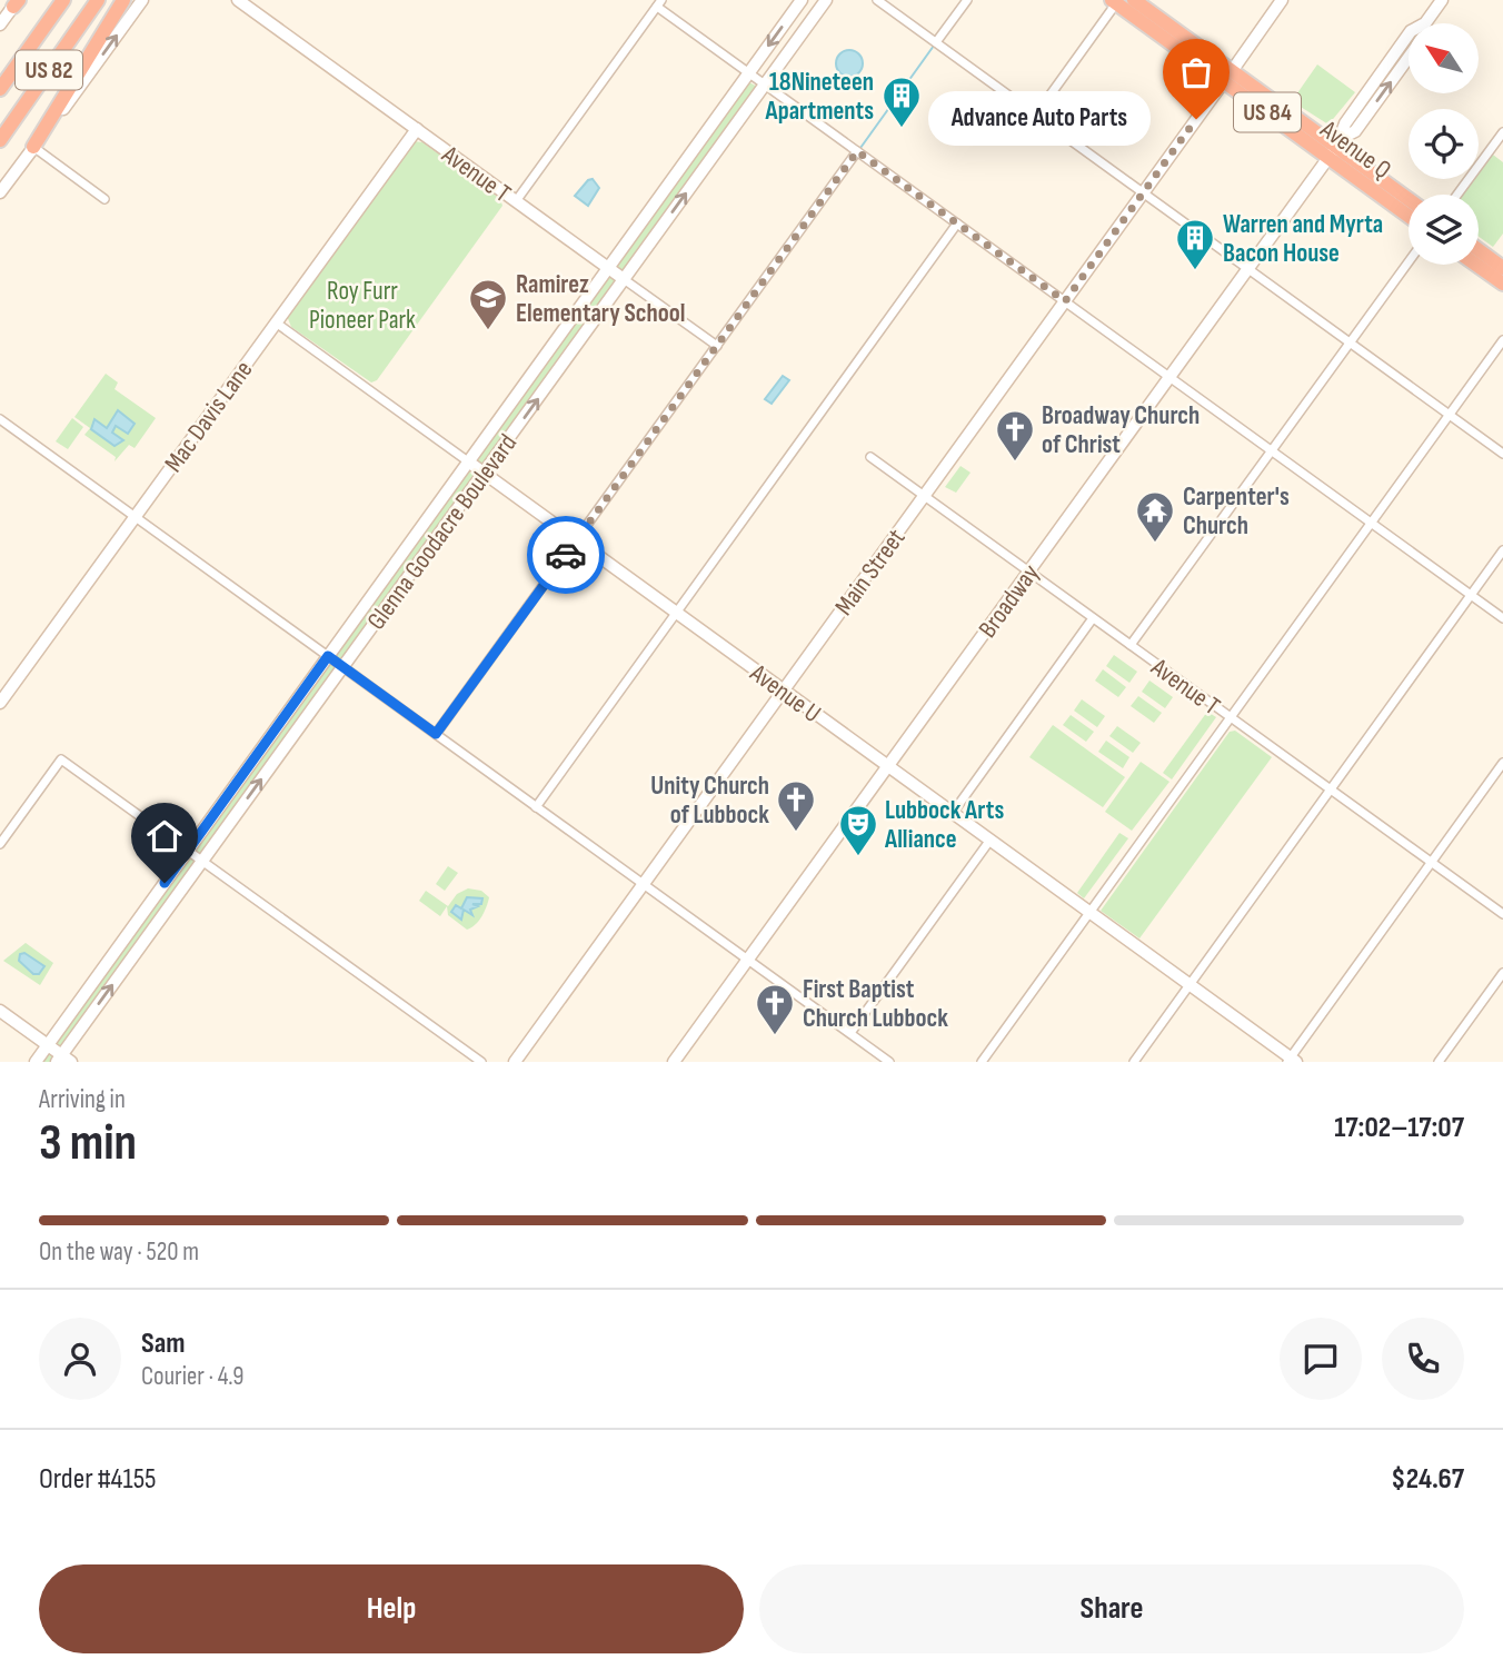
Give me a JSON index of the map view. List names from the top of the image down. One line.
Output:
{"streets":{"highway":["US 82","US 84","Avenue Q"],"street":["Avenue T","Mac Davis Lane","Glenna Goodacre Boulevard","Main Street","Broadway","Avenue U"]},"crossings":[["Avenue Q","Main Street"],["Avenue Q","Broadway"],["Avenue T","Mac Davis Lane"],["Avenue T","Glenna Goodacre Boulevard"],["Avenue T","Main Street"],["Avenue T","Broadway"],["Mac Davis Lane","Avenue U"],["Glenna Goodacre Boulevard","Avenue U"],["Main Street","Avenue U"],["Broadway","Avenue U"]],"parks":["Roy Furr Pioneer Park"],"places":{"other":["Advance Auto Parts"],"building":["18Nineteen Apartments","Warren and Myrta Bacon House"],"school or university":["Ramirez Elementary School"],"church":["Broadway Church of Christ","Unity Church of Lubbock","First Baptist Church Lubbock"],"temple":["Carpenter's Church"],"theatre":["Lubbock Arts Alliance"]},"north":"top left","page":{"bubble":"Advance Auto Parts","heading":["3 min","Arriving in","17:02–17:07"],"panel":["Sam","Courier · 4.9","Order #4155","$24.67"],"bar":"On the way · 520 m","buttons":["Help","Share"]}}
